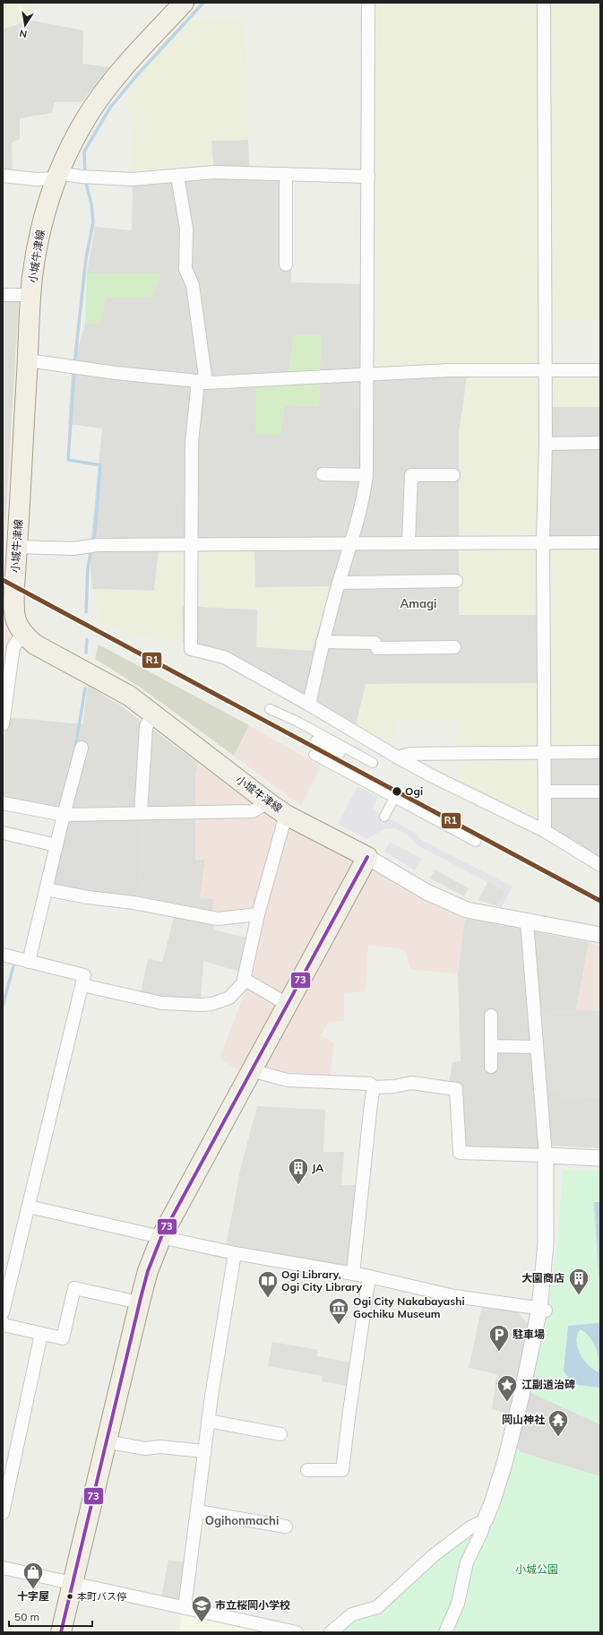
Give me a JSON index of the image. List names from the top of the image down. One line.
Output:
{"streets":{"main road":["小城牛津線"]},"districts":["Amagi","Ogihonmachi"],"parks":["小城公園"],"places":{"other":["Ogi","本町バス停"],"building":["JA","大園商店"],"library":["Ogi Library, Ogi City Library"],"museum":["Ogi City Nakabayashi Gochiku Museum"],"parking":["駐車場"],"place":["江副道治碑"],"temple":["岡山神社"],"shop":["十字屋"],"school or university":["市立桜岡小学校"]},"lines":["transit line R1","transit line 73"],"scale_bar":"50 m","north":"bottom"}
